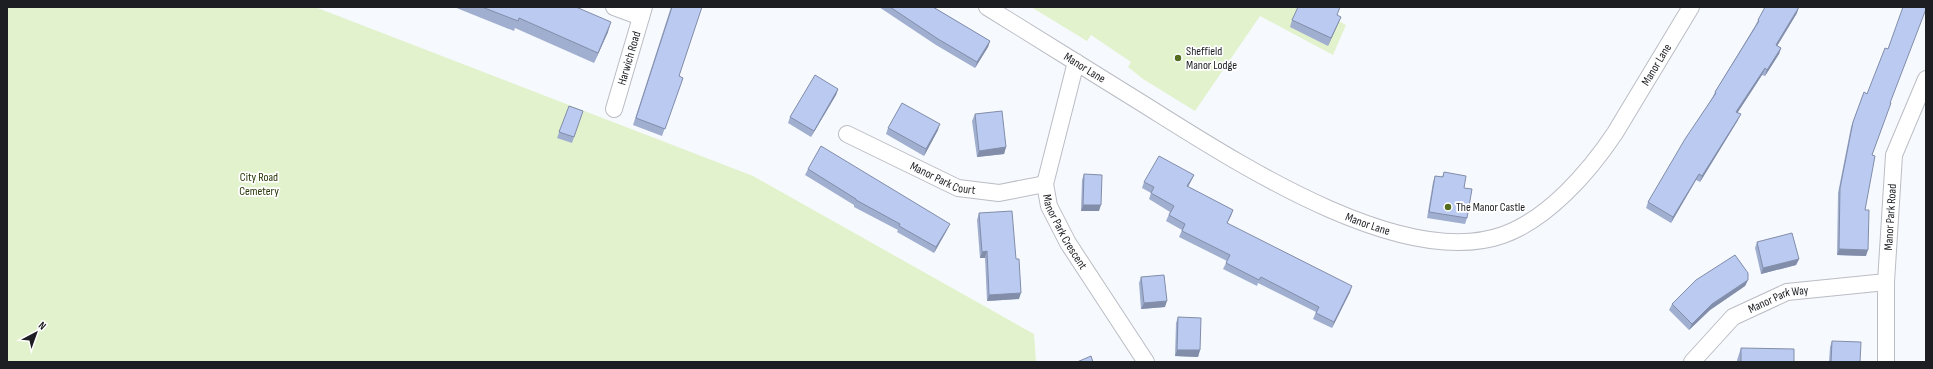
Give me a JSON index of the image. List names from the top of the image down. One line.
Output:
{"streets":{"street":["Harwich Road","Manor Lane","Manor Park Court","Manor Park Road","Manor Park Crescent","Manor Park Way"]},"crossings":[["Manor Lane","Manor Park Crescent"],["Manor Park Court","Manor Park Crescent"],["Manor Park Road","Manor Park Way"]],"parks":["City Road Cemetery"],"places":["Sheffield Manor Lodge","The Manor Castle"],"north":"top right"}
